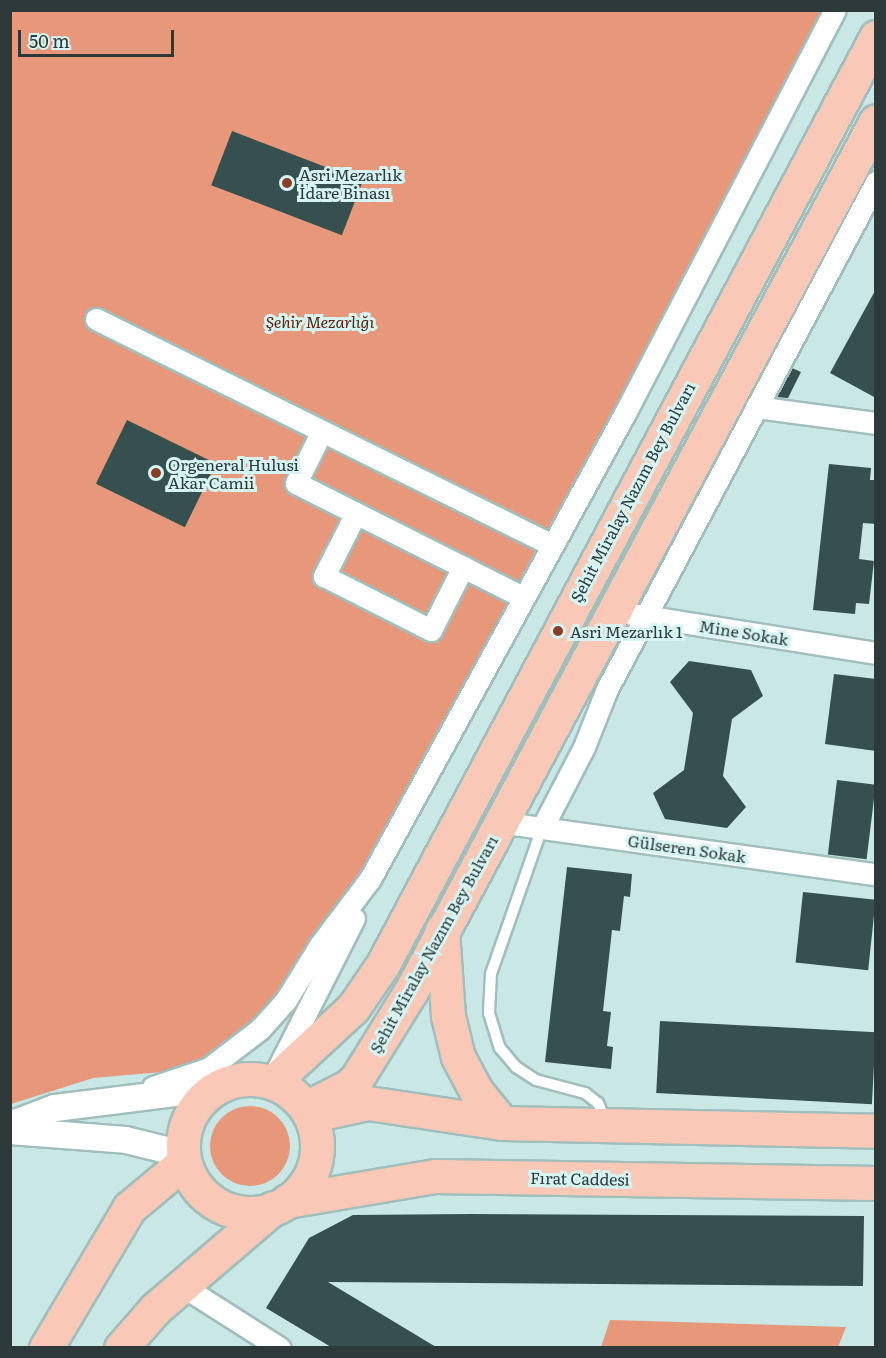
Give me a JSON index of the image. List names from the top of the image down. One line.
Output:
{"streets":{"main road":["Şehit Miralay Nazım Bey Bulvarı","Fırat Caddesi"],"street":["Mine Sokak","Gülseren Sokak"]},"crossings":[["Şehit Miralay Nazım Bey Bulvarı","Mine Sokak"],["Şehit Miralay Nazım Bey Bulvarı","Gülseren Sokak"],["Şehit Miralay Nazım Bey Bulvarı","Fırat Caddesi"]],"parks":["Şehir Mezarlığı"],"places":["Asri Mezarlık İdare Binası","Orgeneral Hulusi Akar Camii","Asri Mezarlık 1"],"scale_bar":"50 m"}
